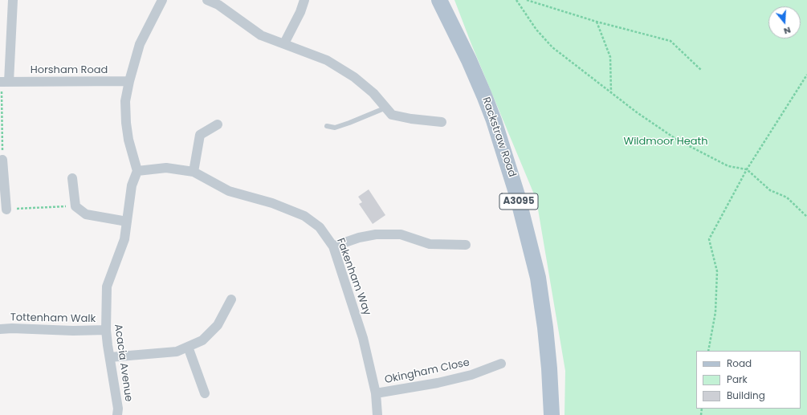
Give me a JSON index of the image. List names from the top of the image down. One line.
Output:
{"streets":{"main road":["Rackstraw Road","A3095"],"street":["Horsham Road","Fakenham Way","Tottenham Walk","Acacia Avenue","Okingham Close"]},"crossings":[["Fakenham Way","Acacia Avenue"],["Fakenham Way","Okingham Close"],["Tottenham Walk","Acacia Avenue"]],"parks":["Wildmoor Heath"],"legend":["Road","Park","Building"],"north":"bottom"}
